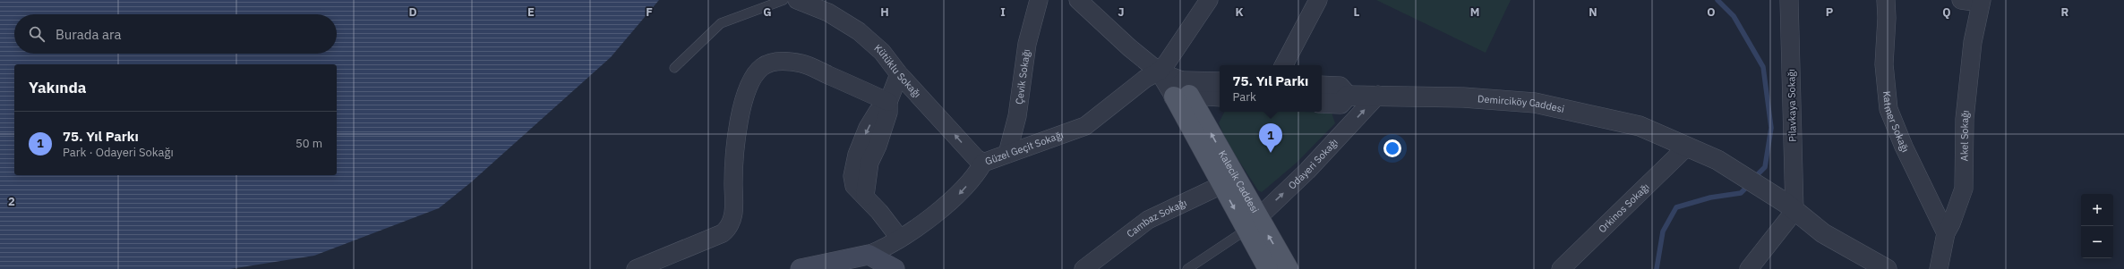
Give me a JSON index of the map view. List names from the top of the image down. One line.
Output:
{"streets":{"main road":["Kalecik Caddesi"],"street":["Kütüklu Sokağı","Çevik Sokağı","Demirciköy Caddesi","Pilavkaya Sokağı","Katmer Sokağı","Akel Sokağı","Güzel Geçit Sokağı","Odayeri Sokağı","Orkinos Sokağı","Cambaz Sokağı"]},"crossings":[["Kütüklu Sokağı","Güzel Geçit Sokağı"],["Çevik Sokağı","Güzel Geçit Sokağı"],["Demirciköy Caddesi","Pilavkaya Sokağı"],["Demirciköy Caddesi","Odayeri Sokağı"],["Demirciköy Caddesi","Orkinos Sokağı"],["Katmer Sokağı","Akel Sokağı"],["Güzel Geçit Sokağı","Kalecik Caddesi"],["Odayeri Sokağı","Kalecik Caddesi"],["Kalecik Caddesi","Cambaz Sokağı"]],"one_way":["Kütüklu Sokağı","Odayeri Sokağı"],"page":{"search":"Burada ara","heading":"Yakında","popup":["75. Yıl Parkı","Park"],"list":[{"mark":"1","name":"75. Yıl Parkı","note":"Park · Odayeri Sokağı","value":"50 m"}],"pins":"1","map_buttons":["+","−"]},"grid":{"columns":["D","E","F","G","H","I","J","K","L","M","N","O","P","Q","R"],"rows":["2"]}}
